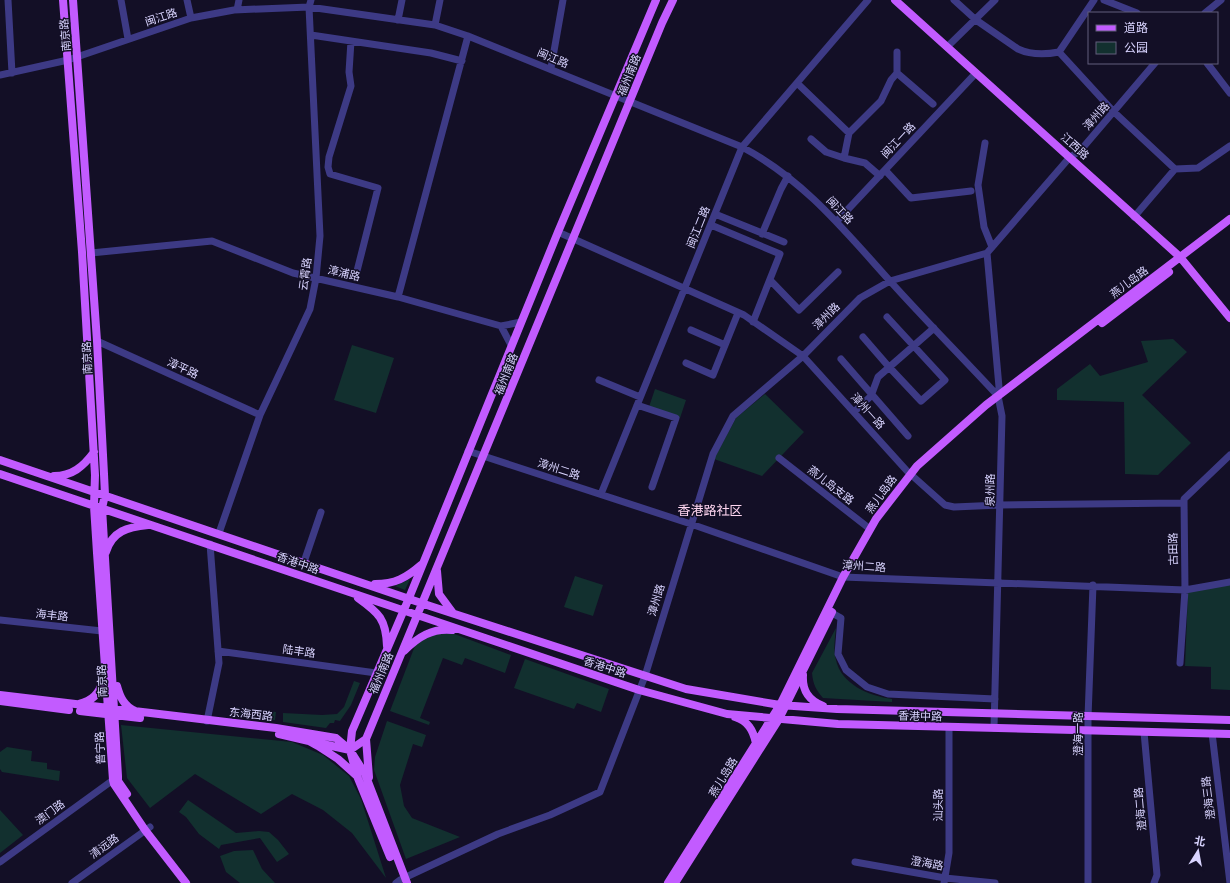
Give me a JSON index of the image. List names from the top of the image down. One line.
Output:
{"streets":{"main road":["南京路","福州南路","江西路","燕儿岛路","香港中路","东海西路","普宁路"],"street":["闽江路","漳州路","闽江一路","闽江二路","漳浦路","云霄路","漳平路","漳州一路","漳州二路","燕儿岛支路","泉州路","古田路","海丰路","陆丰路","澄海一路","澄海三路","汕头路","澄海二路","澳门路","清远路","澄海路"]},"crossings":[["闽江路","南京路"],["闽江路","福州南路"],["闽江路","漳州路"],["闽江路","闽江一路"],["闽江路","闽江二路"],["闽江路","云霄路"],["闽江路","燕儿岛路"],["闽江路","泉州路"],["南京路","漳浦路"],["南京路","漳平路"],["南京路","香港中路"],["南京路","海丰路"],["南京路","东海西路"],["南京路","普宁路"],["福州南路","漳州一路"],["福州南路","漳州二路"],["福州南路","香港中路"],["福州南路","陆丰路"],["漳州路","江西路"],["漳州路","漳州一路"],["漳州路","漳州二路"],["漳州路","泉州路"],["漳州路","香港中路"],["漳州路","东海西路"],["闽江一路","江西路"],["江西路","燕儿岛路"],["闽江二路","漳州一路"],["闽江二路","漳州二路"],["漳浦路","云霄路"],["云霄路","漳平路"],["云霄路","香港中路"],["燕儿岛路","漳州一路"],["燕儿岛路","漳州二路"],["燕儿岛路","燕儿岛支路"],["燕儿岛路","泉州路"],["燕儿岛路","香港中路"],["漳州一路","泉州路"],["漳州一路","古田路"],["漳州二路","泉州路"],["漳州二路","古田路"],["漳州二路","澄海一路"],["泉州路","香港中路"],["香港中路","澄海一路"],["香港中路","澄海三路"],["香港中路","汕头路"],["香港中路","澄海二路"],["东海西路","普宁路"],["普宁路","澳门路"],["汕头路","澄海路"]],"districts":["香港路社区"],"legend":["道路","公园"],"north":"top"}
